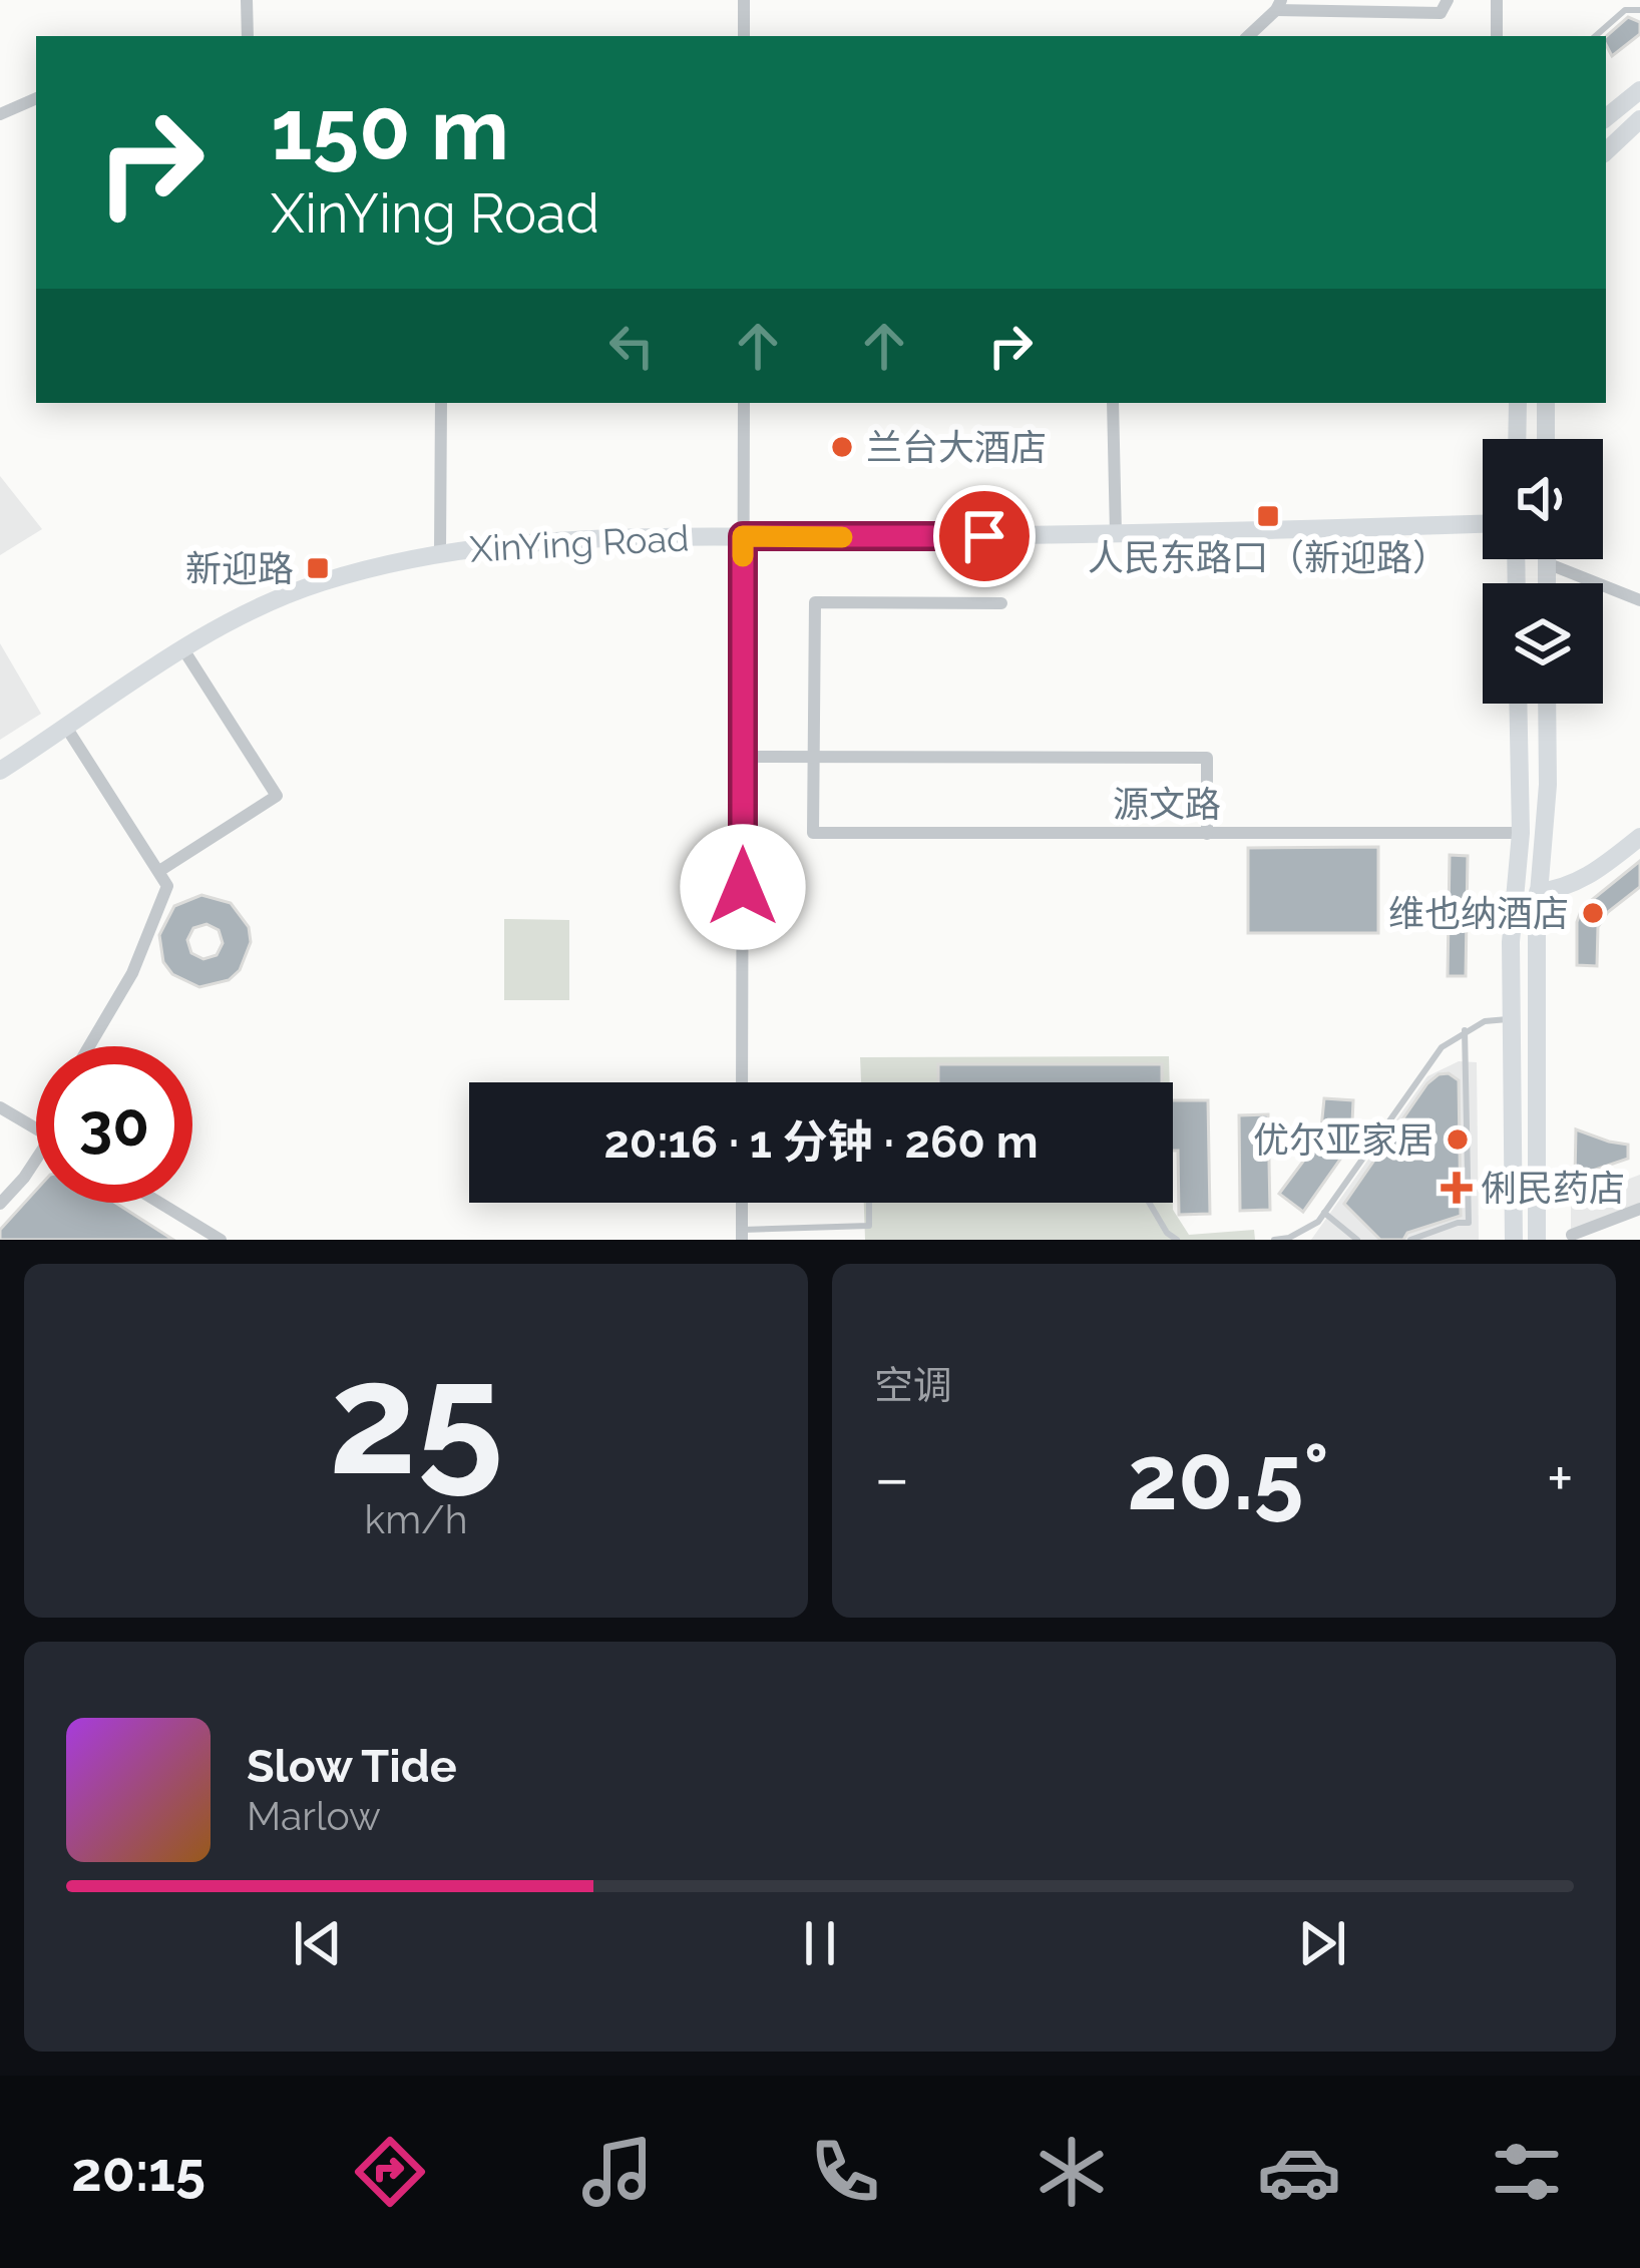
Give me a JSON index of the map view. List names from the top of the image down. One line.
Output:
{"streets":{"street":["XinYing Road","源文路"]},"places":{"other":["兰台大酒店","维也纳酒店","优尔亚家居"],"transit":["人民东路口（新迎路）","新迎路"],"health":["俐民药店"]},"page":{"turn":["150 m","XinYing Road"],"limit":"30","trip":"20:16 · 1 分钟 · 260 m","tile":[["25","km/h"],"空调"],"heat":["−","20.5°","+"],"song":["Slow Tide","Marlow"],"tabs":"20:15"}}
